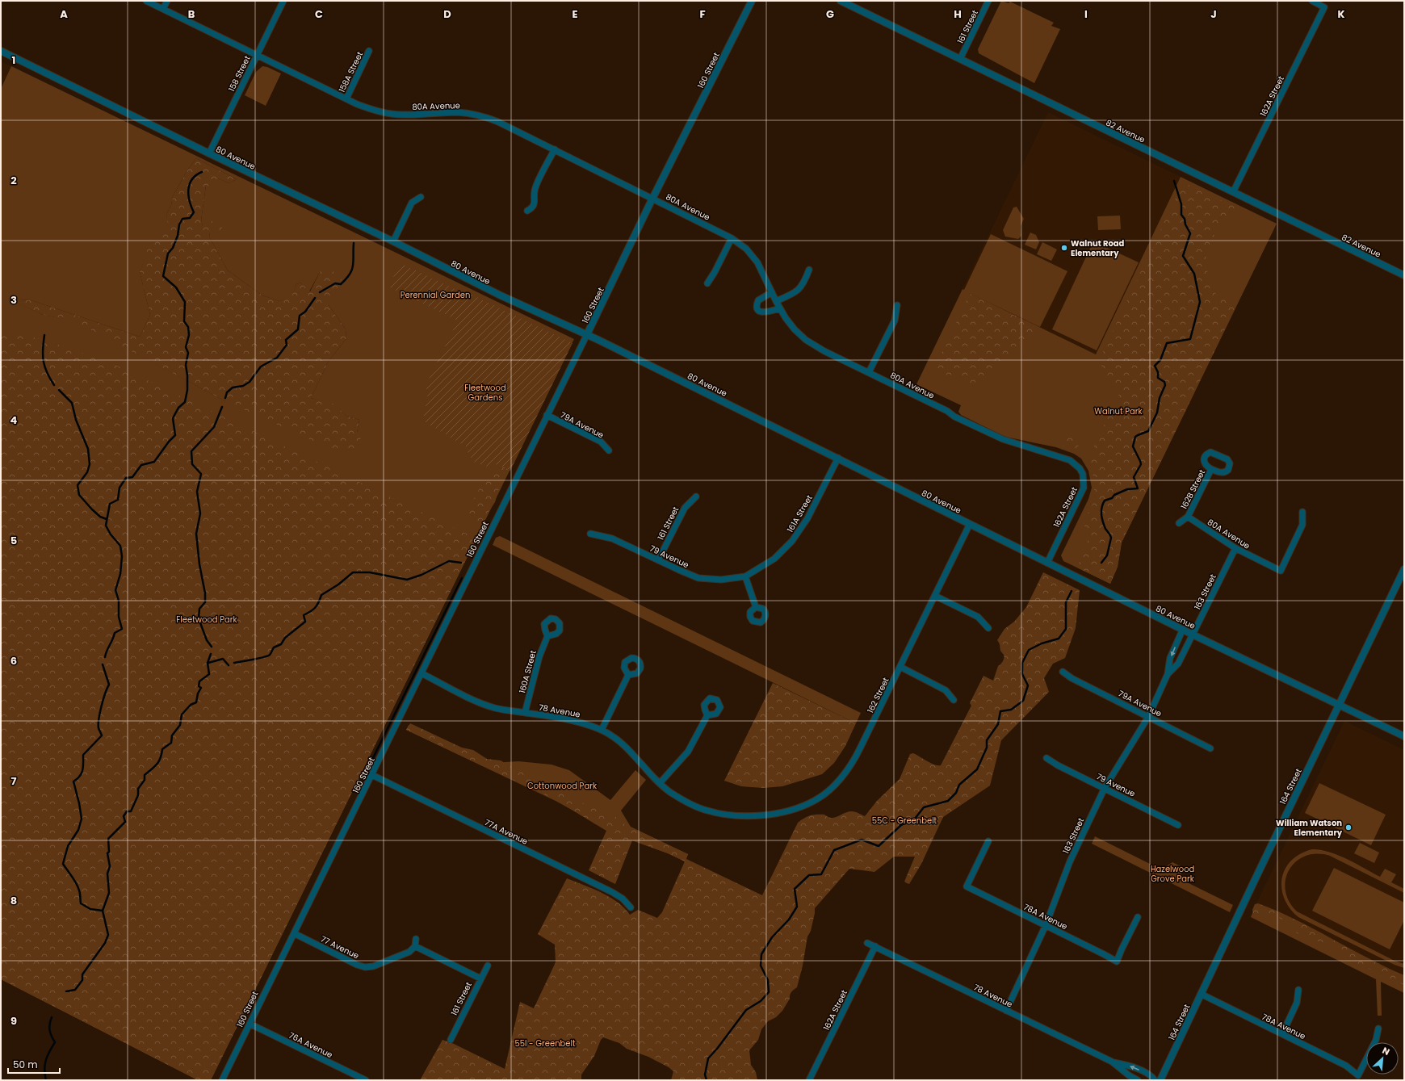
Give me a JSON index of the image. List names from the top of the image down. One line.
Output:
{"streets":{"street":["161 Street","160 Street","158A Street","158 Street","162A Street","80A Avenue","82 Avenue","80 Avenue","79A Avenue","162B Street","161A Street","79 Avenue","163 Street","160A Street","162 Street","78 Avenue","164 Street","77A Avenue","78A Avenue","77 Avenue","76A Avenue"]},"crossings":[["161 Street","82 Avenue"],["161 Street","79 Avenue"],["160 Street","80A Avenue"],["160 Street","80 Avenue"],["160 Street","79A Avenue"],["160 Street","78 Avenue"],["160 Street","77A Avenue"],["160 Street","77 Avenue"],["160 Street","76A Avenue"],["158A Street","80A Avenue"],["158 Street","80A Avenue"],["158 Street","80 Avenue"],["162A Street","80A Avenue"],["162A Street","82 Avenue"],["162A Street","80 Avenue"],["162A Street","78 Avenue"],["80A Avenue","162B Street"],["80A Avenue","163 Street"],["80 Avenue","161A Street"],["80 Avenue","163 Street"],["80 Avenue","162 Street"],["80 Avenue","164 Street"],["79A Avenue","163 Street"],["161A Street","79 Avenue"],["79 Avenue","163 Street"],["163 Street","78 Avenue"],["163 Street","78A Avenue"],["160A Street","78 Avenue"],["162 Street","78 Avenue"],["164 Street","78A Avenue"]],"parks":["Perennial Garden","Fleetwood Gardens","Walnut Park","Fleetwood Park","Cottonwood Park","55C - Greenbelt","Hazelwood Grove Park","55I - Greenbelt"],"places":["Walnut Road Elementary","William Watson Elementary"],"scale_bar":"50 m","north":"top right","grid":{"columns":["A","B","C","D","E","F","G","H","I","J","K"],"rows":["1","2","3","4","5","6","7","8","9"]}}
